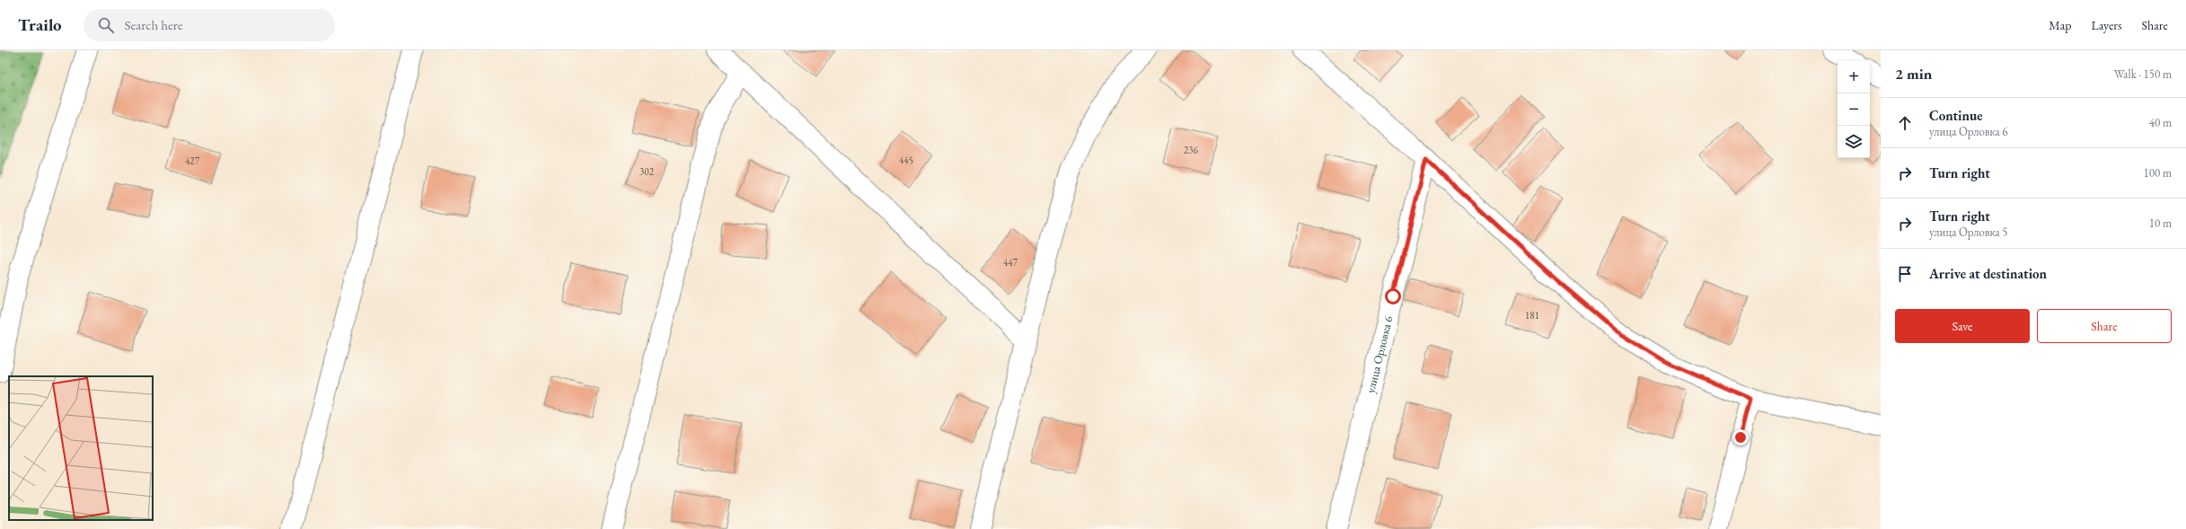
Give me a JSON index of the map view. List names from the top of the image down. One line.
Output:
{"streets":{"street":["улица Орловка 6"]},"house_numbers":["236","445","427","302","447","181"],"page":{"header":"Trailo","search":"Search here","nav":["Map","Layers","Share"],"heading":["2 min","Walk · 150 m"],"map_buttons":["+","−"],"list":[["Continue","улица Орловка 6","40 m"],["Turn right","100 m"],["Turn right","улица Орловка 5","10 m"],"Arrive at destination"],"buttons":["Save","Share"]}}
